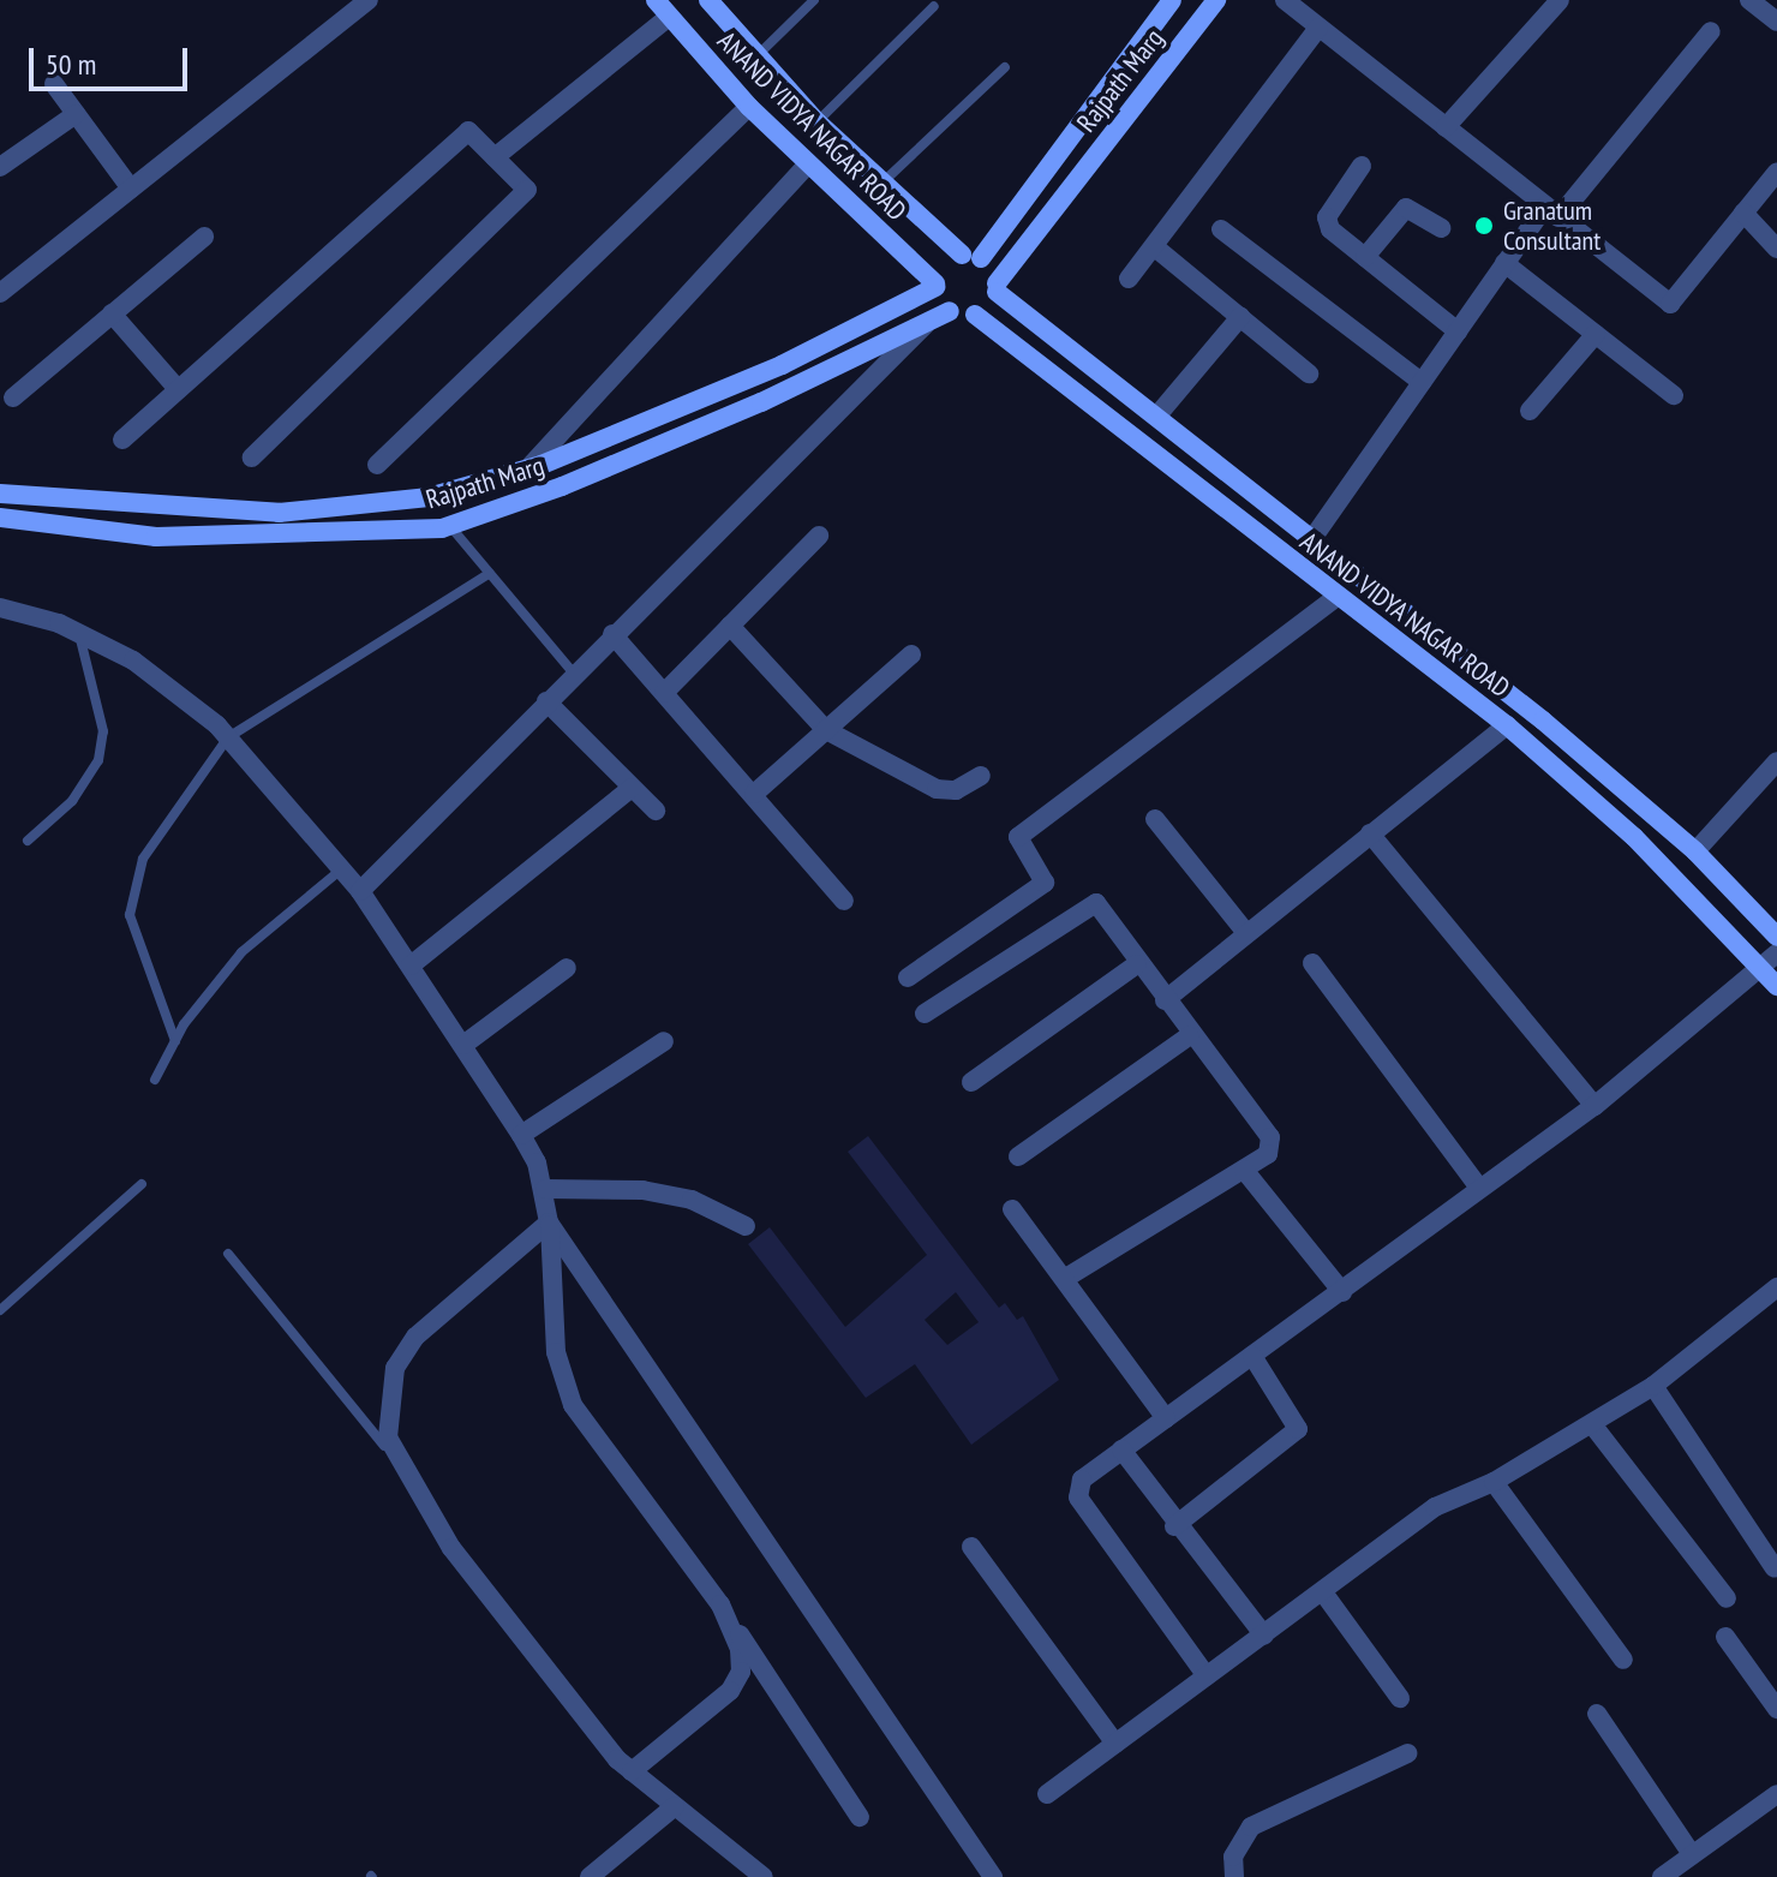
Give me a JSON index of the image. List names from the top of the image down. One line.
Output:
{"streets":{"main road":["Rajpath Marg","ANAND VIDYA NAGAR ROAD"]},"crossings":[["Rajpath Marg","ANAND VIDYA NAGAR ROAD"]],"places":["Granatum Consultant"],"scale_bar":"50 m"}
